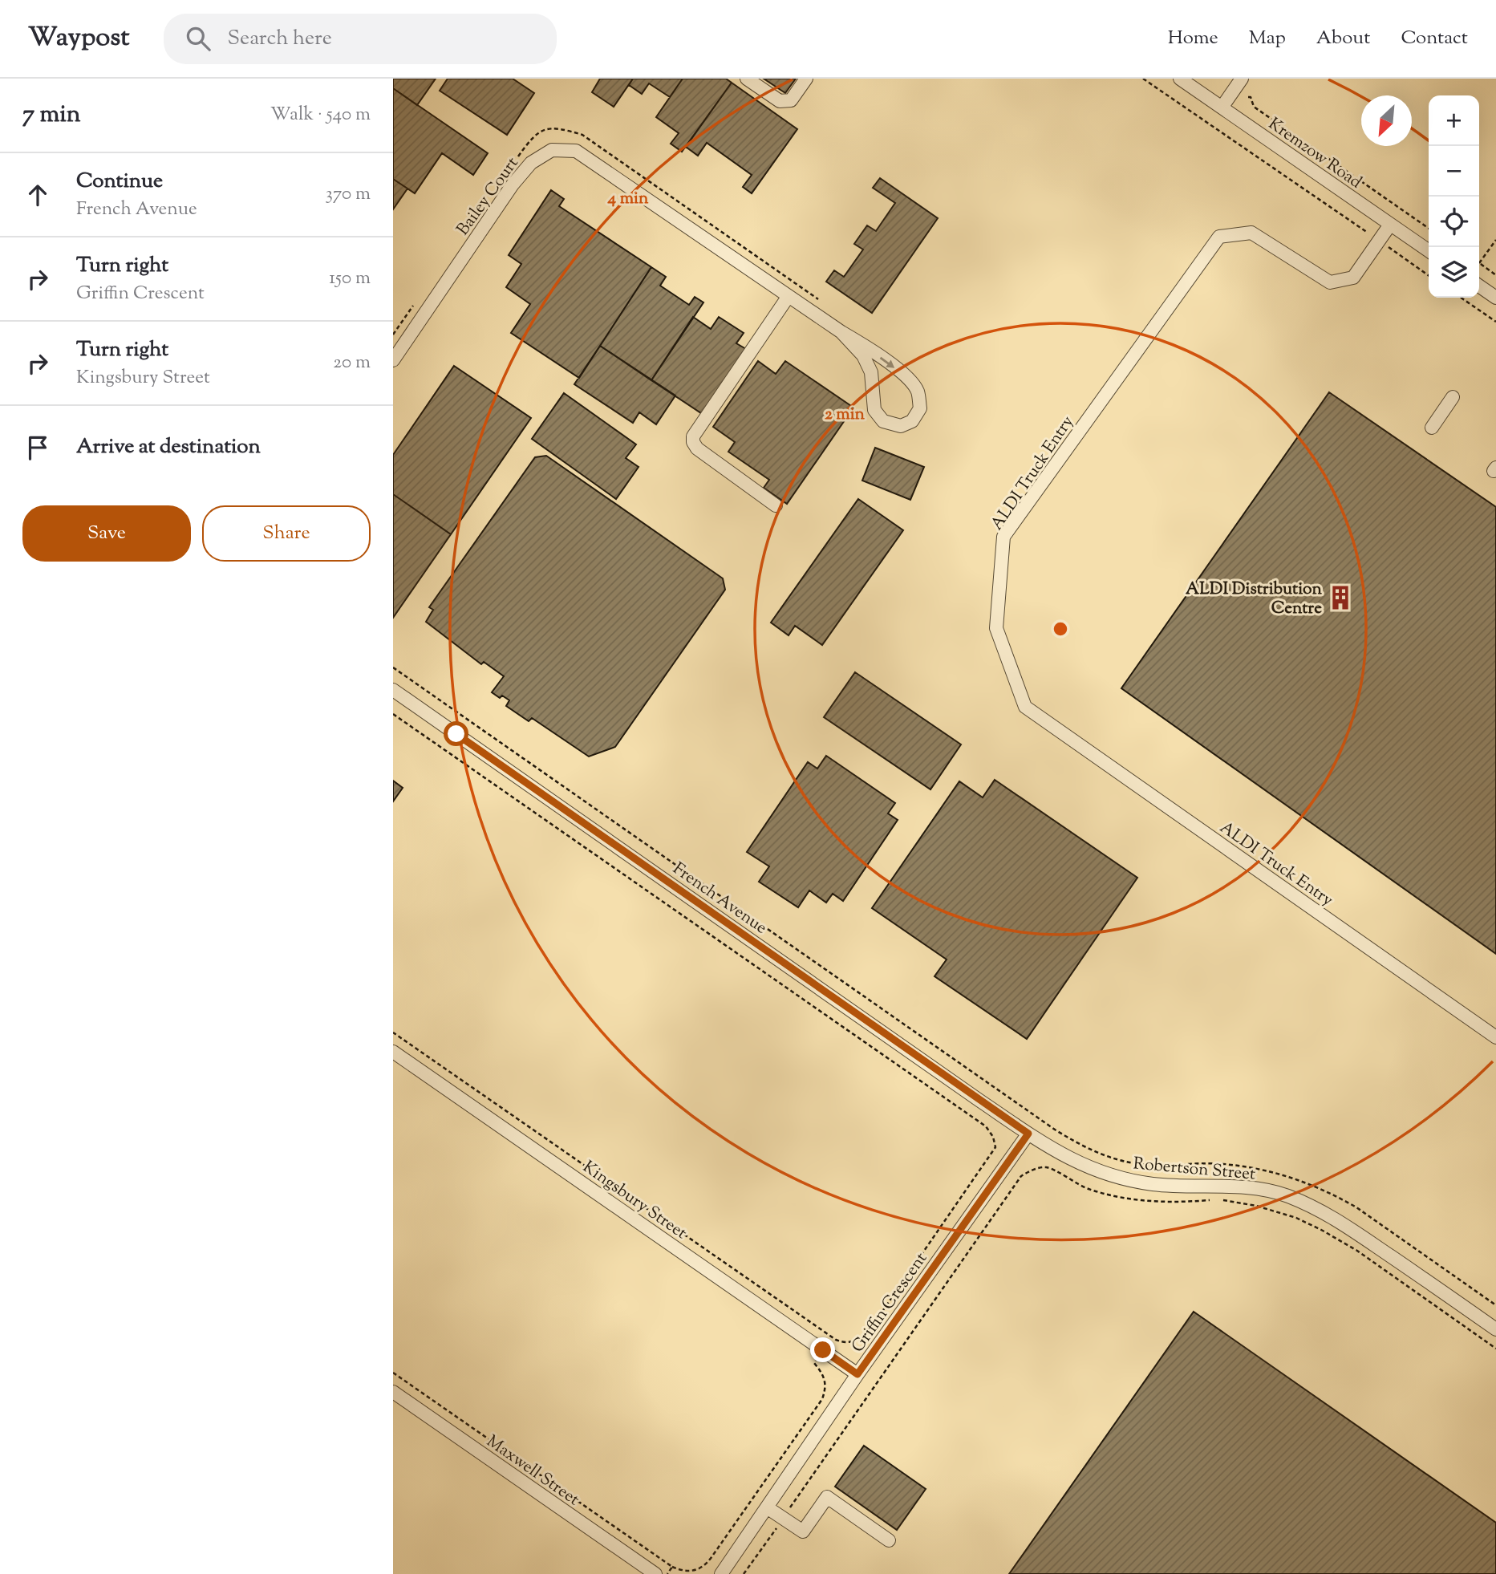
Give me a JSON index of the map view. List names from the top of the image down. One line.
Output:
{"streets":{"street":["Kremzow Road","Bailey Court","ALDI Truck Entry","French Avenue","Robertson Street","Kingsbury Street","Griffin Crescent","Maxwell Street"]},"crossings":[["Kremzow Road","ALDI Truck Entry"],["French Avenue","Robertson Street"],["French Avenue","Griffin Crescent"],["Robertson Street","Griffin Crescent"],["Kingsbury Street","Griffin Crescent"]],"places":{"building":["ALDI Distribution Centre"]},"north":"bottom left","page":{"header":"Waypost","search":"Search here","nav":["Home","Map","About","Contact"],"heading":["7 min","Walk · 540 m"],"map_buttons":["+","−"],"list":[["Continue","French Avenue","370 m"],["Turn right","Griffin Crescent","150 m"],["Turn right","Kingsbury Street","20 m"],"Arrive at destination"],"buttons":["Save","Share"]},"rings":["4 min","2 min"]}
